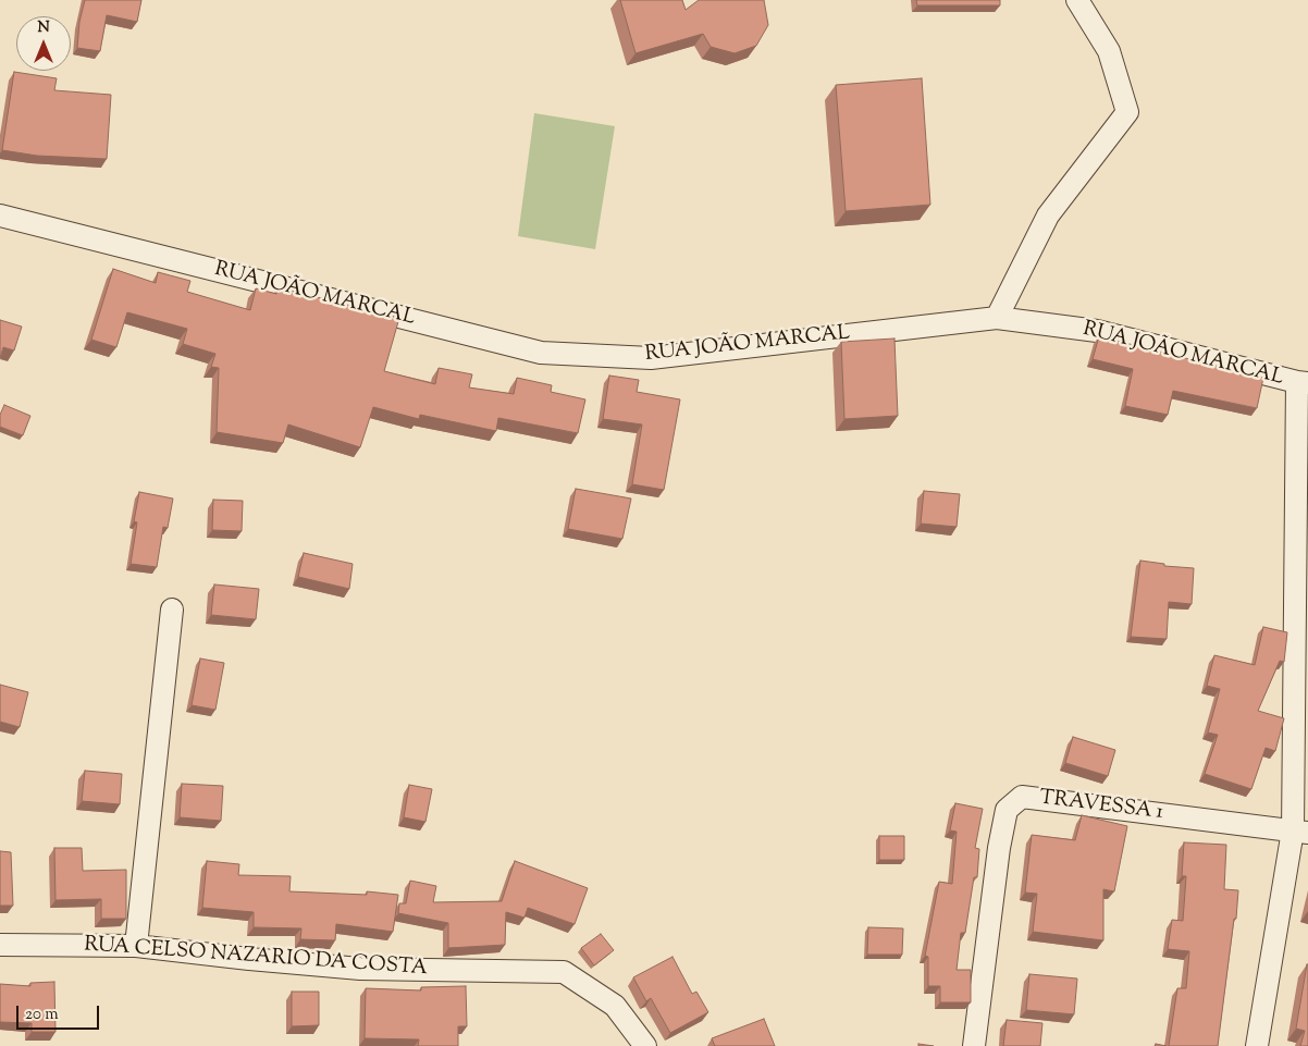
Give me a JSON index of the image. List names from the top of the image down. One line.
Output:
{"streets":{"street":["RUA JOÃO MARCAL","TRAVESSA 1","RUA CELSO NAZARIO DA COSTA"]},"scale_bar":"20 m","north":"top"}
